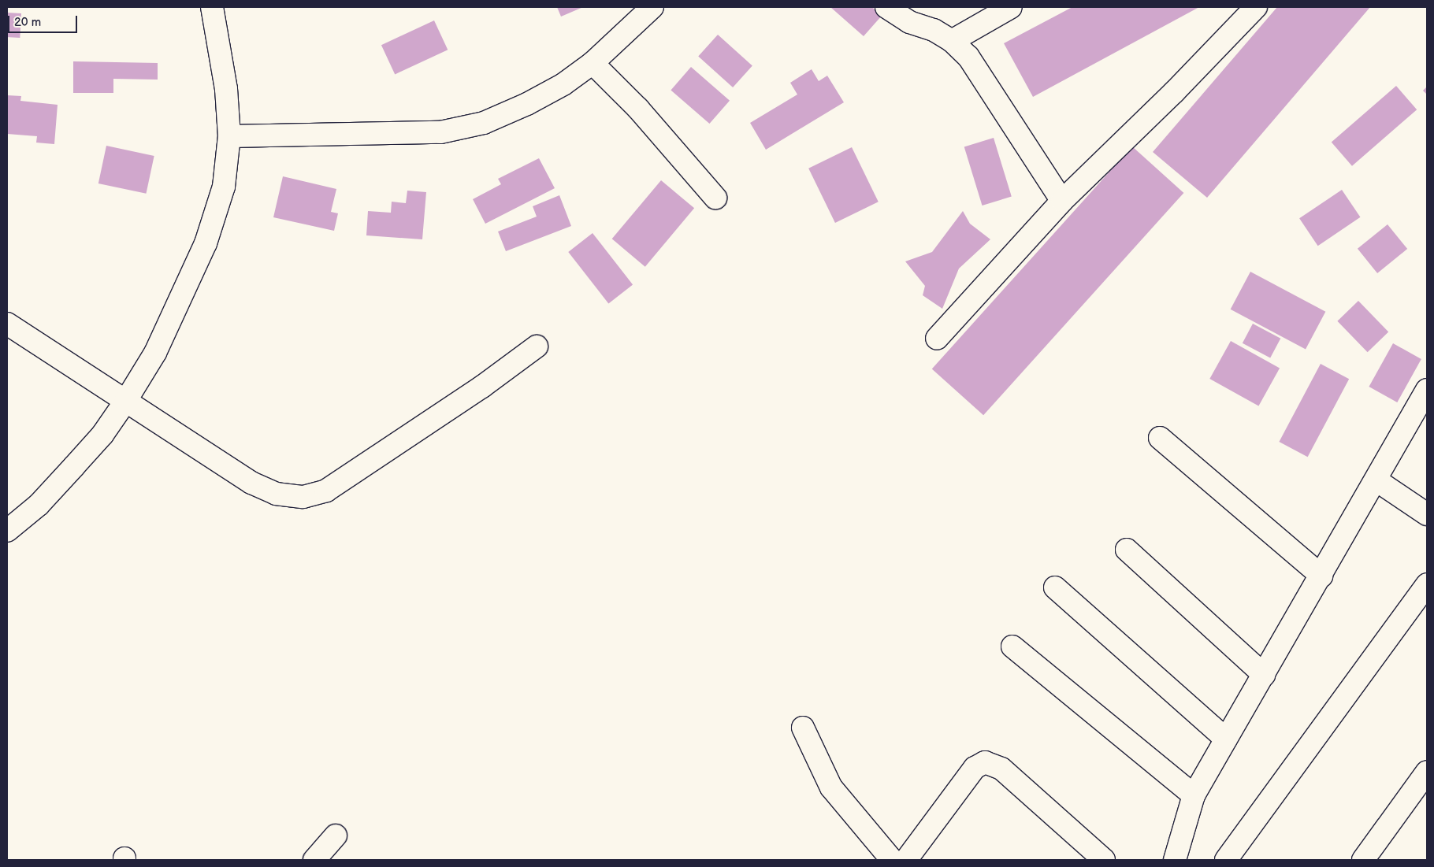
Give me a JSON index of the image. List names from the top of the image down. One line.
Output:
{"scale_bar":"20 m"}
